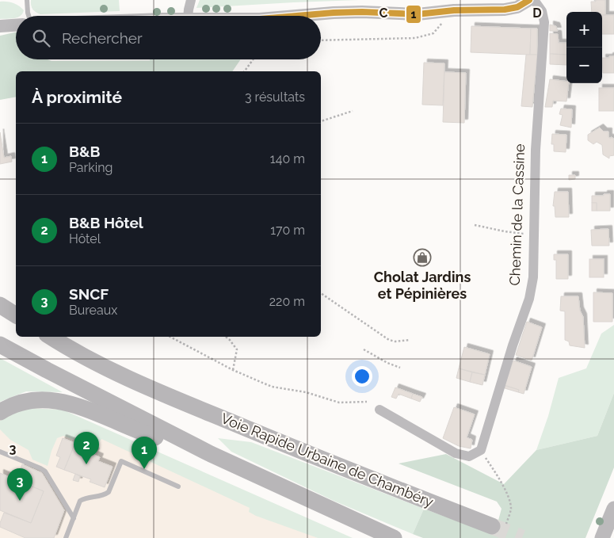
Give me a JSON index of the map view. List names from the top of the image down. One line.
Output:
{"streets":{"highway":["Voie Rapide Urbaine de Chambéry"],"street":["Chemin de la Cassine"]},"places":{"shop":["Cholat Jardins et Pépinières"]},"lines":["transit line 1"],"page":{"map_buttons":["+","−"],"search":"Rechercher","heading":["À proximité","3 résultats"],"list":[{"mark":"1","name":"B&B","note":"Parking","value":"140 m"},{"mark":"2","name":"B&B Hôtel","note":"Hôtel","value":"170 m"},{"mark":"3","name":"SNCF","note":"Bureaux","value":"220 m"}],"pins":["2","1","3"]},"grid":{"columns":["C","D"],"rows":["3"]}}
